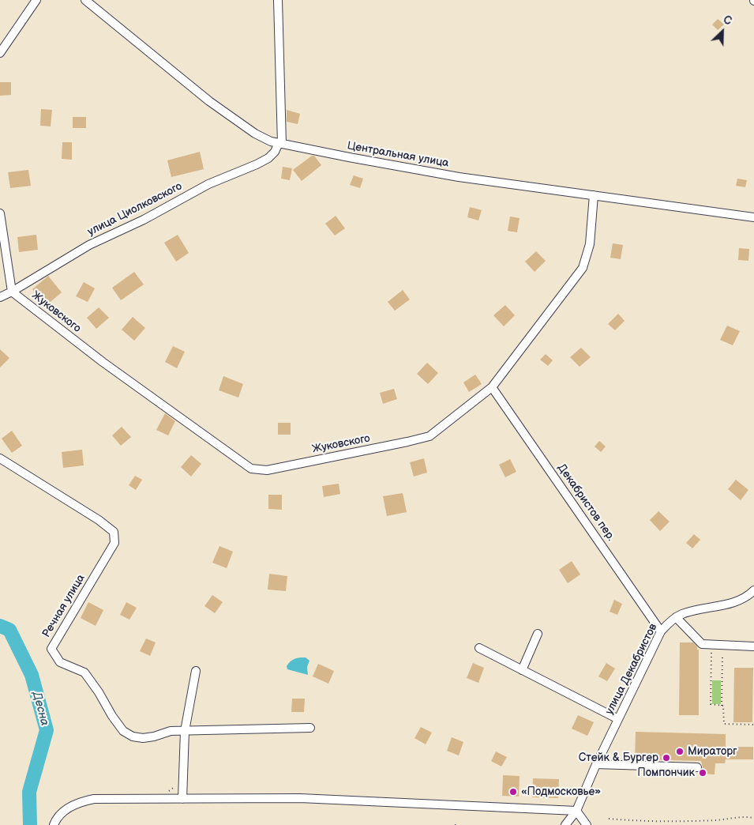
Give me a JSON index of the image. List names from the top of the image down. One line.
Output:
{"streets":{"street":["Центральная улица","улица Циолковского","Жуковского","Декабристов пер.","Речная улица","улица Декабристов"]},"crossings":[["Центральная улица","улица Циолковского"],["Центральная улица","Жуковского"],["улица Циолковского","Жуковского"],["Жуковского","Декабристов пер."],["Декабристов пер.","улица Декабристов"]],"water":["Десна"],"places":["Мираторг","Стейк & Бургер","Помпончик","«Подмосковье»"],"north":"top right"}
